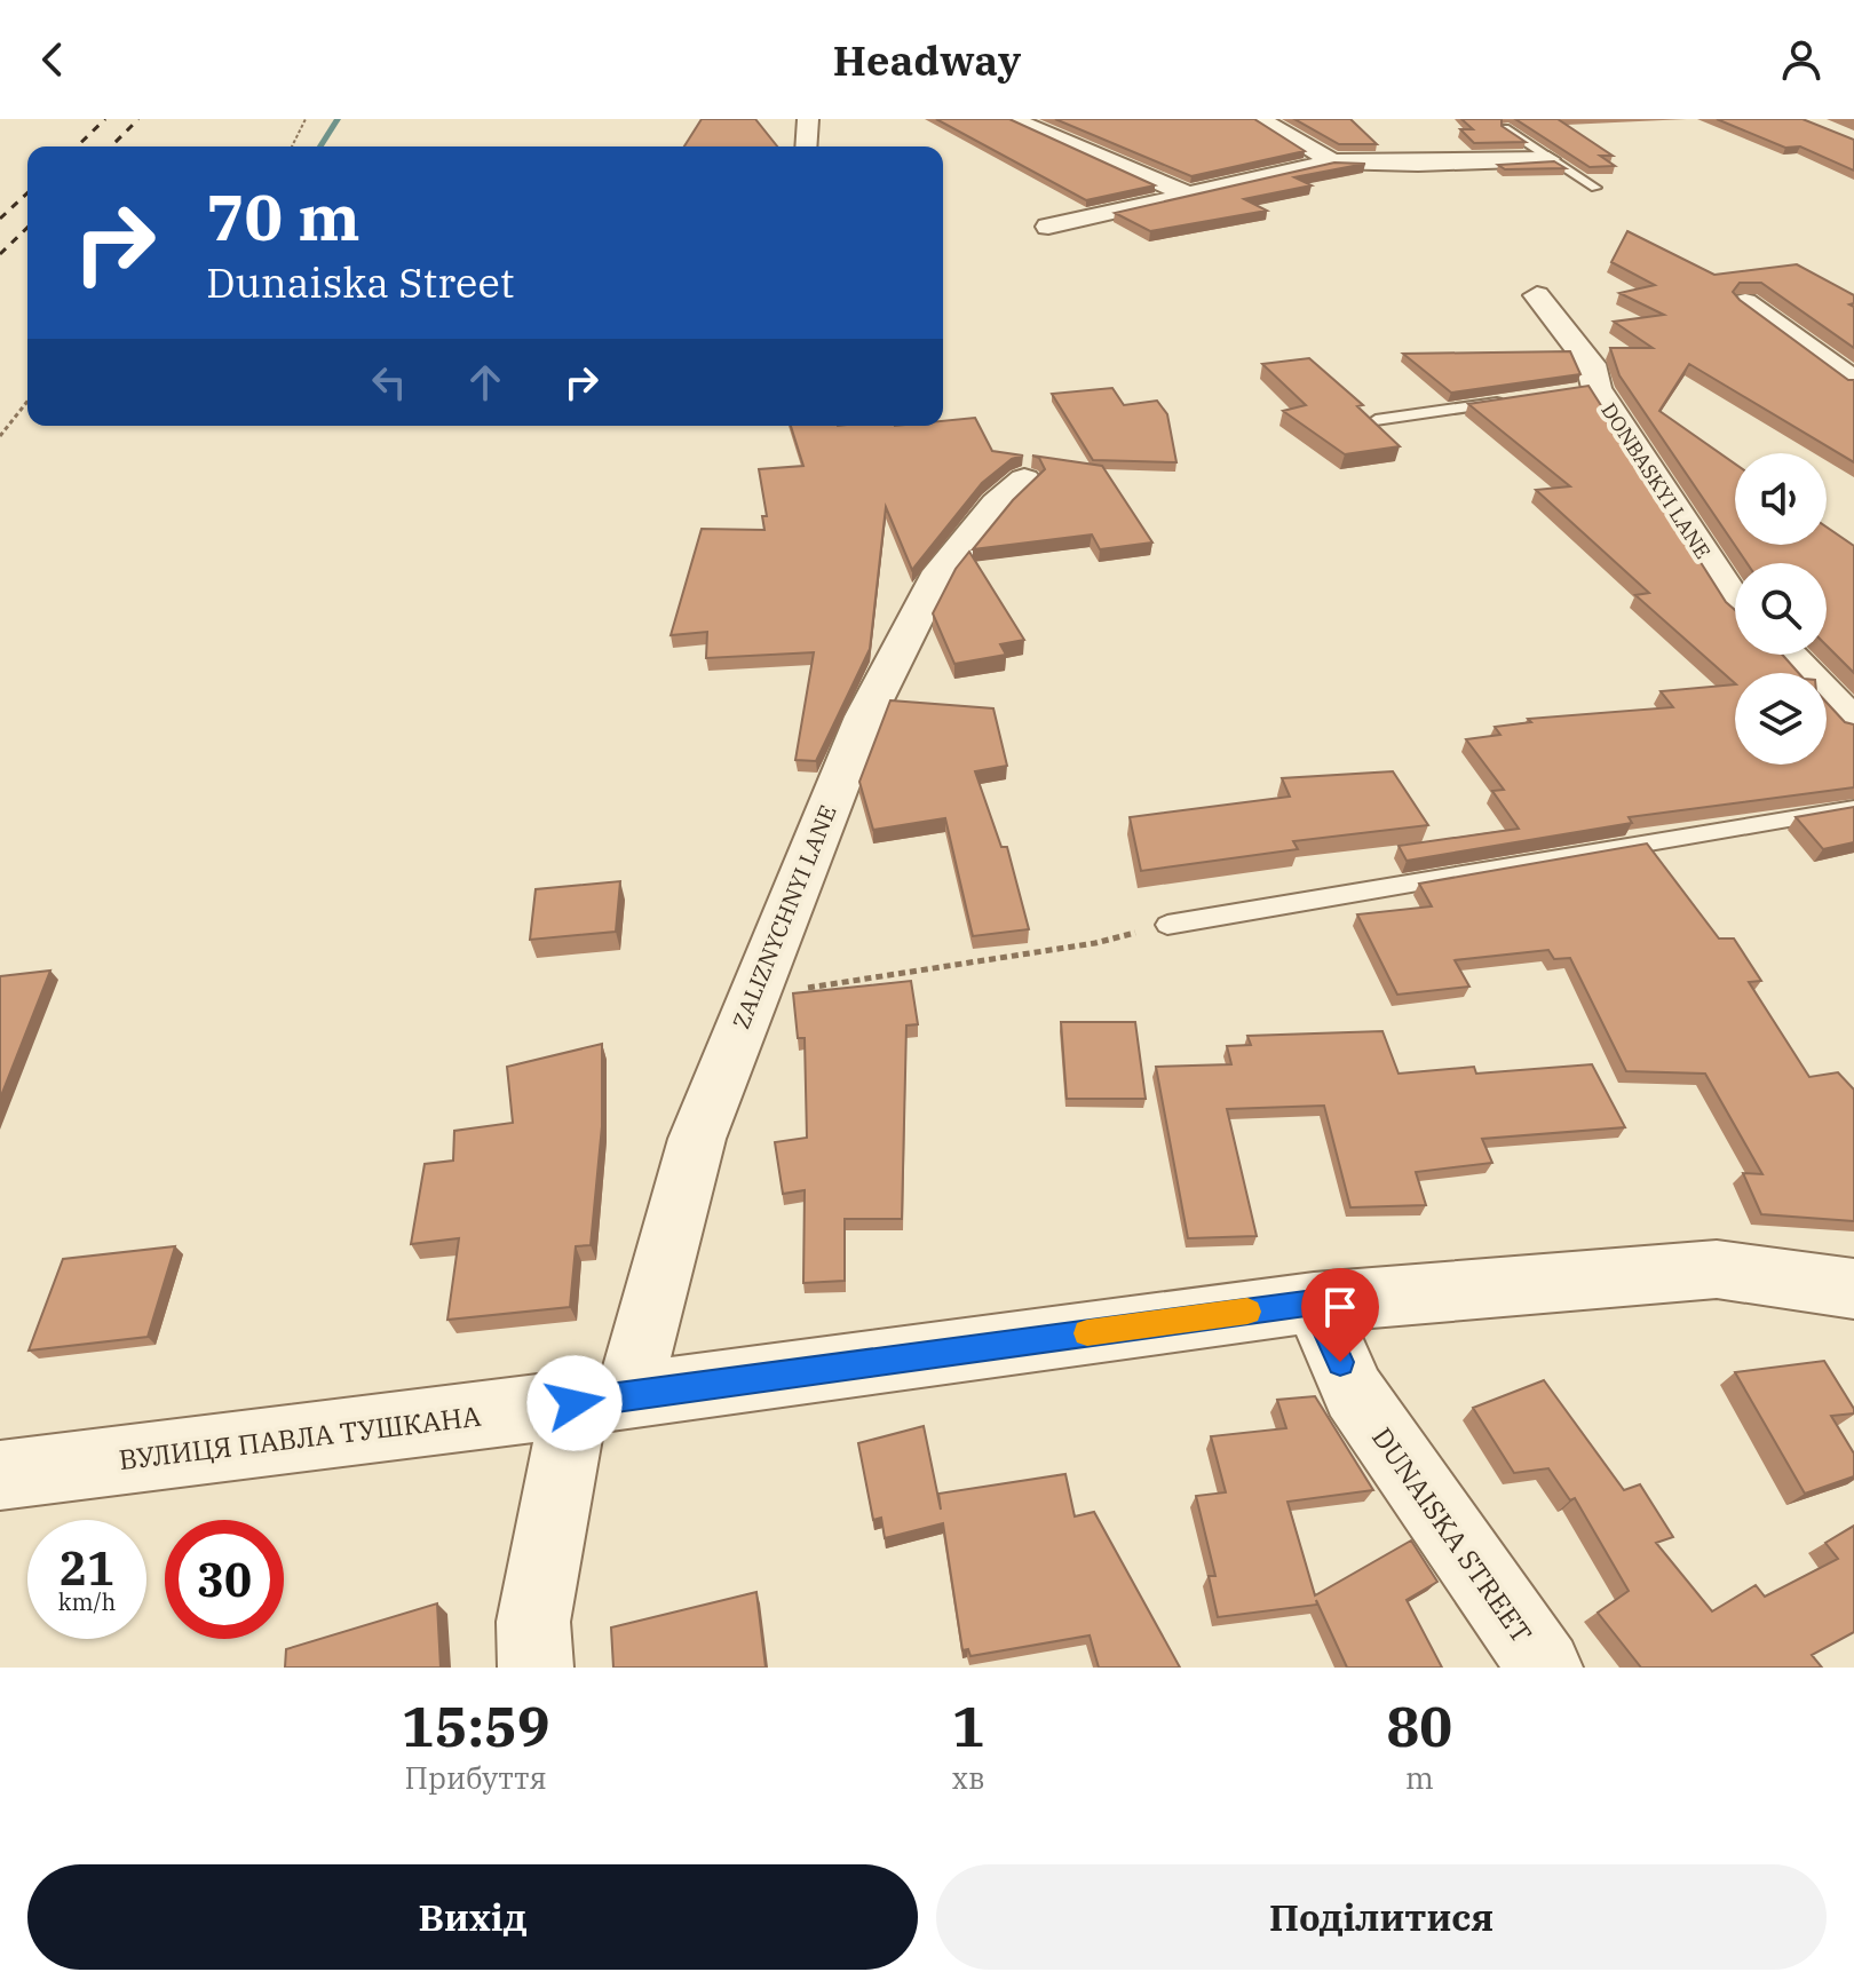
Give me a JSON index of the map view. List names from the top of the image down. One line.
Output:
{"streets":{"street":["DONBASKYI LANE","ZALIZNYCHNYI LANE","ВУЛИЦЯ ПАВЛА ТУШКАНА","DUNAISKA STREET"]},"crossings":[["ZALIZNYCHNYI LANE","ВУЛИЦЯ ПАВЛА ТУШКАНА"],["ВУЛИЦЯ ПАВЛА ТУШКАНА","DUNAISKA STREET"]],"page":{"header":"Headway","turn":["70 m","Dunaiska Street"],"speed":"21 km/h","limit":"30","eta":["15:59","Прибуття","1","хв","80","m"],"buttons":["Вихід","Поділитися"]}}
